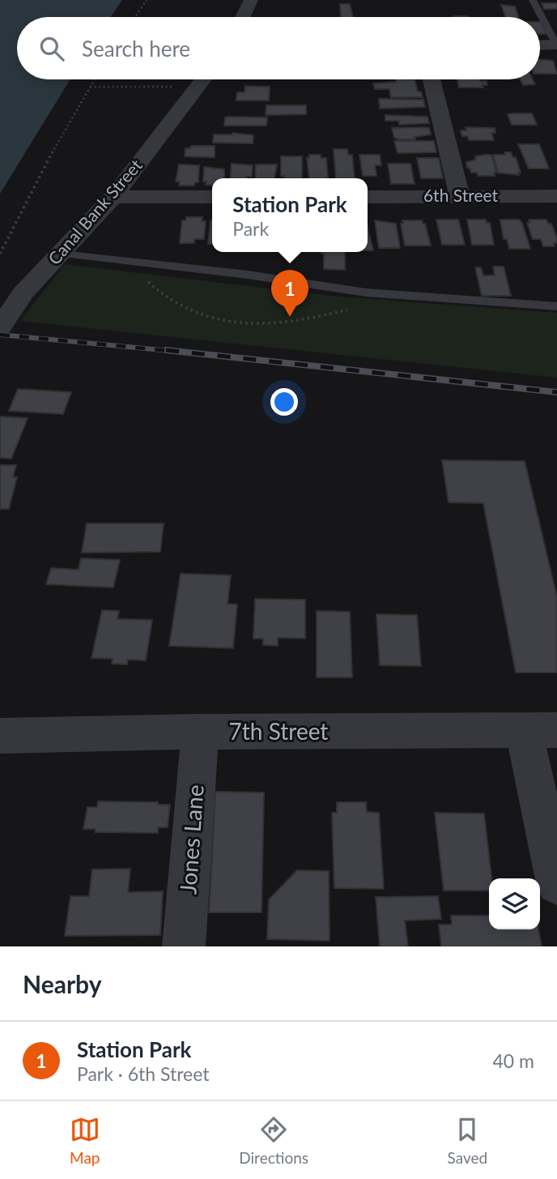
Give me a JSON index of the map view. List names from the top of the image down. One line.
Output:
{"streets":{"street":["6th Street","Canal Bank Street","7th Street","Jones Lane"]},"crossings":[["7th Street","Jones Lane"]],"page":{"search":"Search here","popup":["Station Park","Park"],"pins":"1","heading":"Nearby","list":[{"mark":"1","name":"Station Park","note":"Park · 6th Street","value":"40 m"}],"nav":["Map","Directions","Saved"]}}
